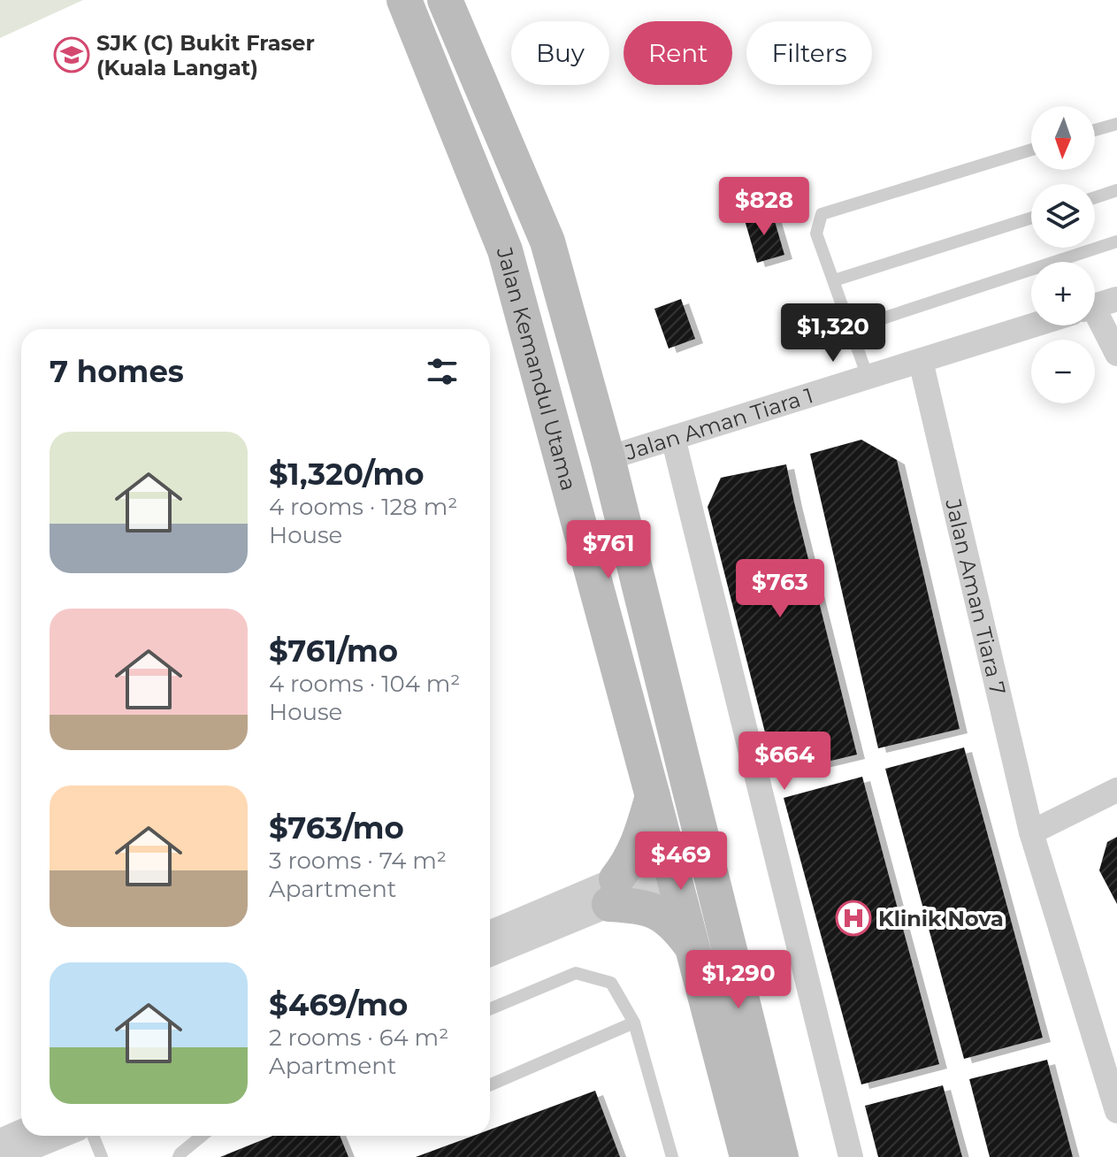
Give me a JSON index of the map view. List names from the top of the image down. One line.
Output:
{"streets":{"street":["Jalan Kemandul Utama","Jalan Aman Tiara 1","Jalan Aman Tiara 7"]},"crossings":[["Jalan Kemandul Utama","Jalan Aman Tiara 1"],["Jalan Aman Tiara 1","Jalan Aman Tiara 7"]],"places":{"school or university":["SJK (C) Bukit Fraser (Kuala Langat)"],"hospital":["Klinik Nova"]},"north":"bottom","page":{"chip":["Buy","Rent","Filters"],"map_buttons":["+","−"],"price":["$828","$1,320","$761","$763","$664","$469","$1,290"],"heading":"7 homes","list":[{"name":"$1,320/mo","note":"4 rooms · 128 m² · House"},{"name":"$761/mo","note":"4 rooms · 104 m² · House"},{"name":"$763/mo","note":"3 rooms · 74 m² · Apartment"},{"name":"$469/mo","note":"2 rooms · 64 m² · Apartment"}]}}
